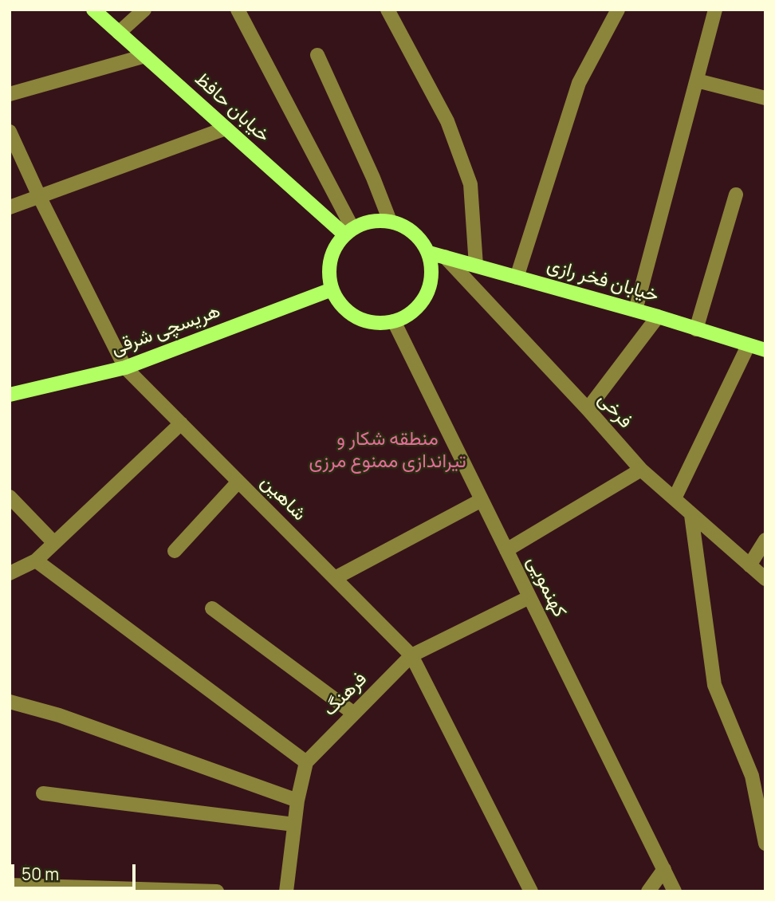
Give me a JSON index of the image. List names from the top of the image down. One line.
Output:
{"streets":{"main road":["خیابان حافظ","خیابان فخر رازی","هریسچی شرقی"],"street":["فرخی","شاهین","کهنمویی","فرهنگ"]},"crossings":[["خیابان حافظ","خیابان فخر رازی"],["خیابان حافظ","هریسچی شرقی"],["خیابان حافظ","کهنمویی"],["خیابان فخر رازی","هریسچی شرقی"],["خیابان فخر رازی","فرخی"],["خیابان فخر رازی","کهنمویی"],["هریسچی شرقی","شاهین"],["هریسچی شرقی","کهنمویی"],["شاهین","فرهنگ"],["کهنمویی","فرهنگ"]],"parks":["منطقه شکار و تیراندازی ممنوع مرزی"],"scale_bar":"50 m"}
